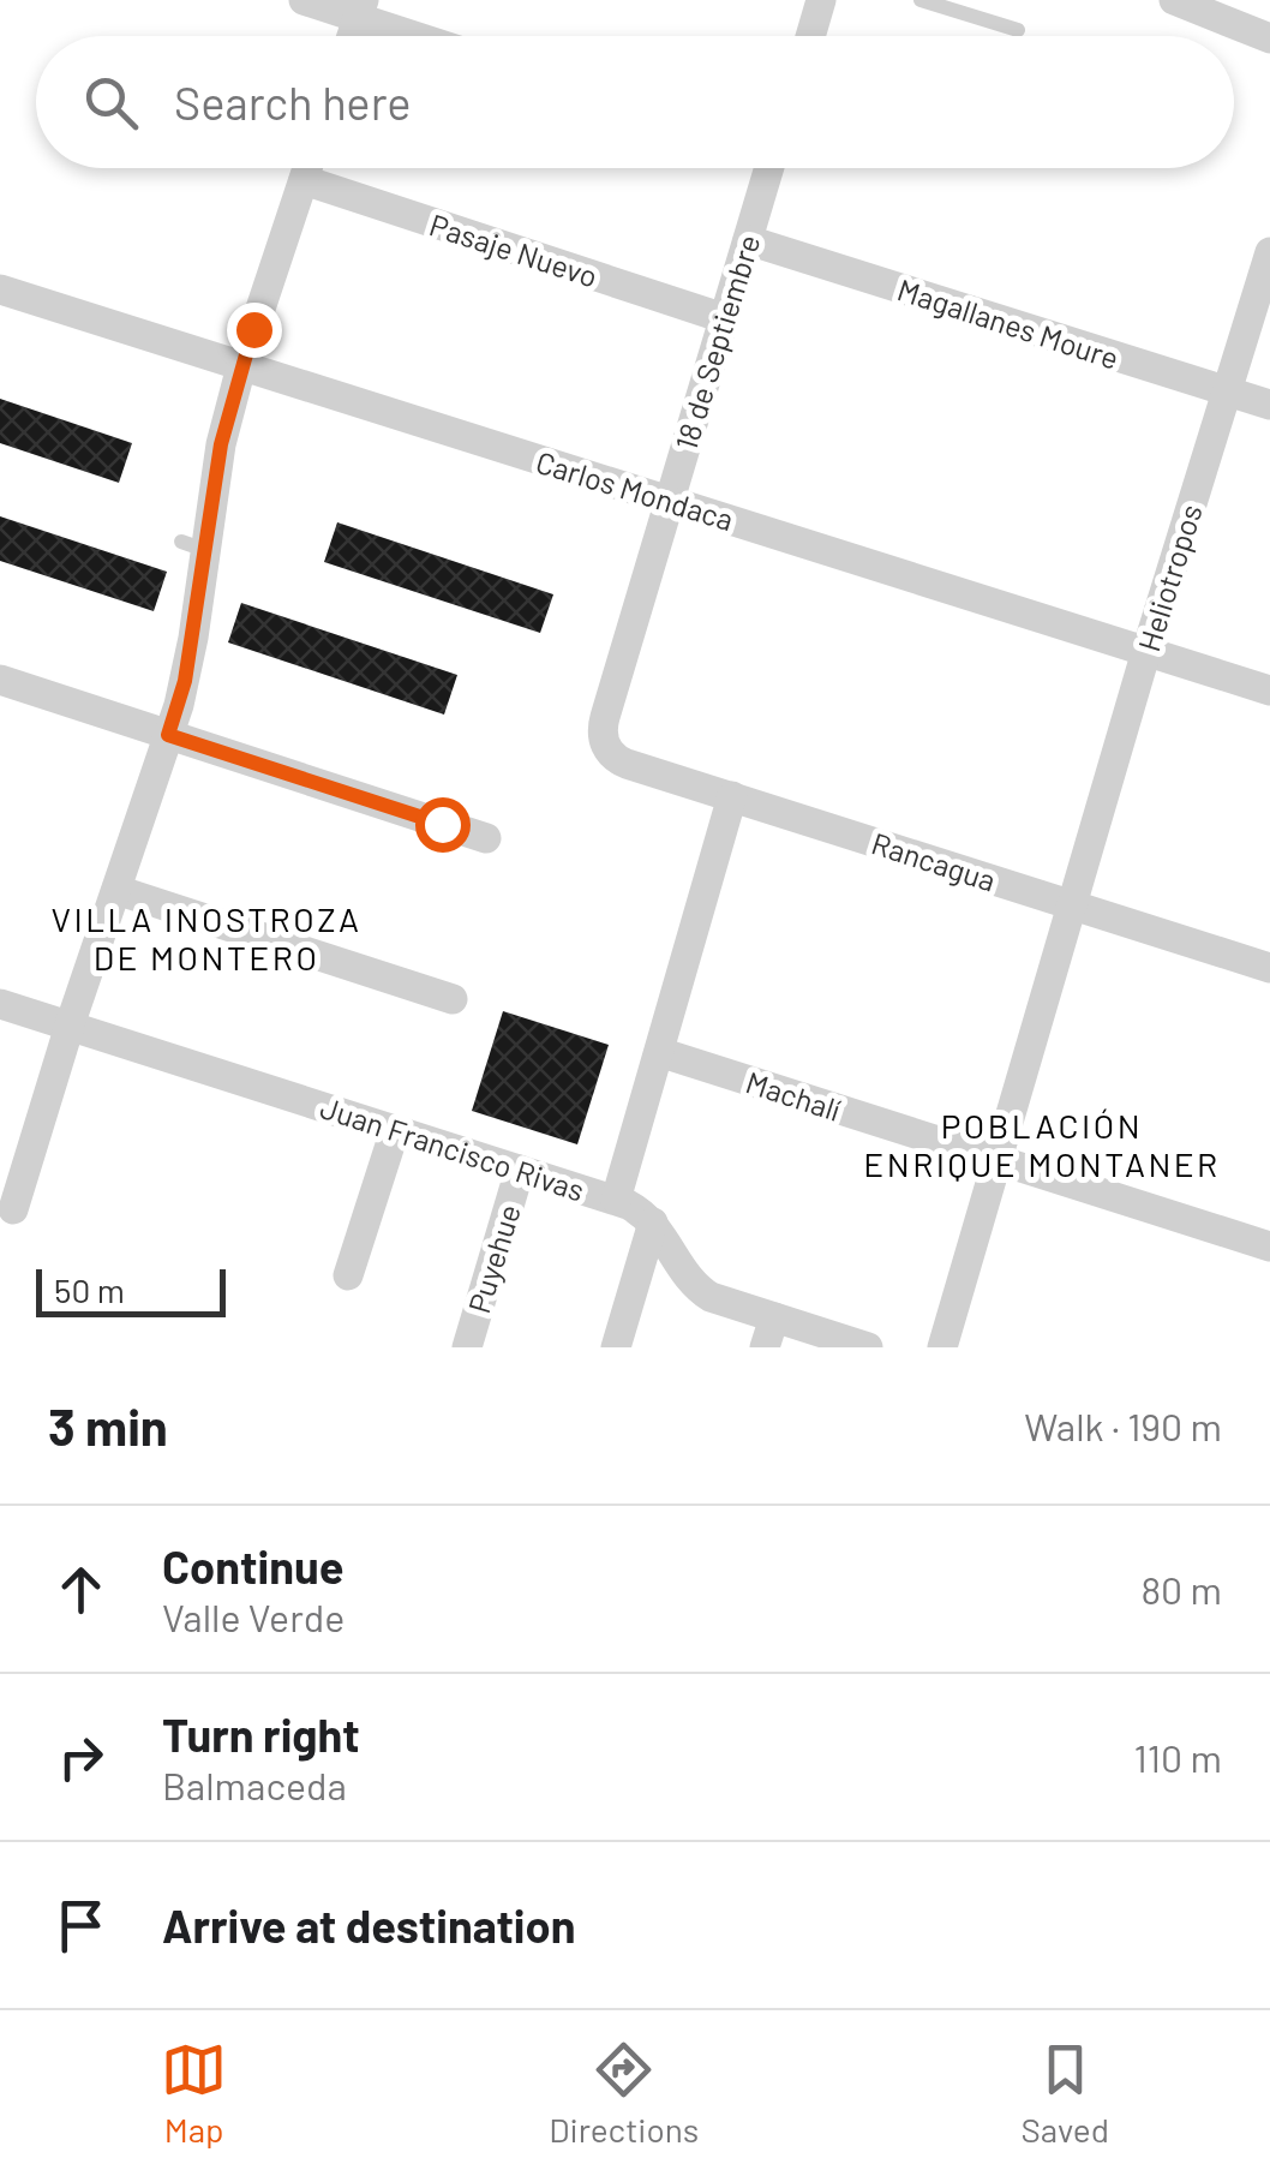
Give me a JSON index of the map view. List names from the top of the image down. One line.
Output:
{"streets":{"street":["Pasaje Nuevo","Magallanes Moure","18 de Septiembre","Carlos Mondaca","Heliotropos","Rancagua","Machalí","Juan Francisco Rivas","Puyehue"]},"crossings":[["Pasaje Nuevo","18 de Septiembre"],["Magallanes Moure","18 de Septiembre"],["Magallanes Moure","Heliotropos"],["18 de Septiembre","Carlos Mondaca"],["18 de Septiembre","Rancagua"],["Carlos Mondaca","Heliotropos"],["Heliotropos","Rancagua"],["Heliotropos","Machalí"],["Juan Francisco Rivas","Puyehue"]],"districts":["VILLA INOSTROZA DE MONTERO","POBLACIÓN ENRIQUE MONTANER"],"scale_bar":"50 m","page":{"search":"Search here","scale":"50 m","heading":["3 min","Walk · 190 m"],"list":[["Continue","Valle Verde","80 m"],["Turn right","Balmaceda","110 m"],"Arrive at destination"],"nav":["Map","Directions","Saved"]}}
